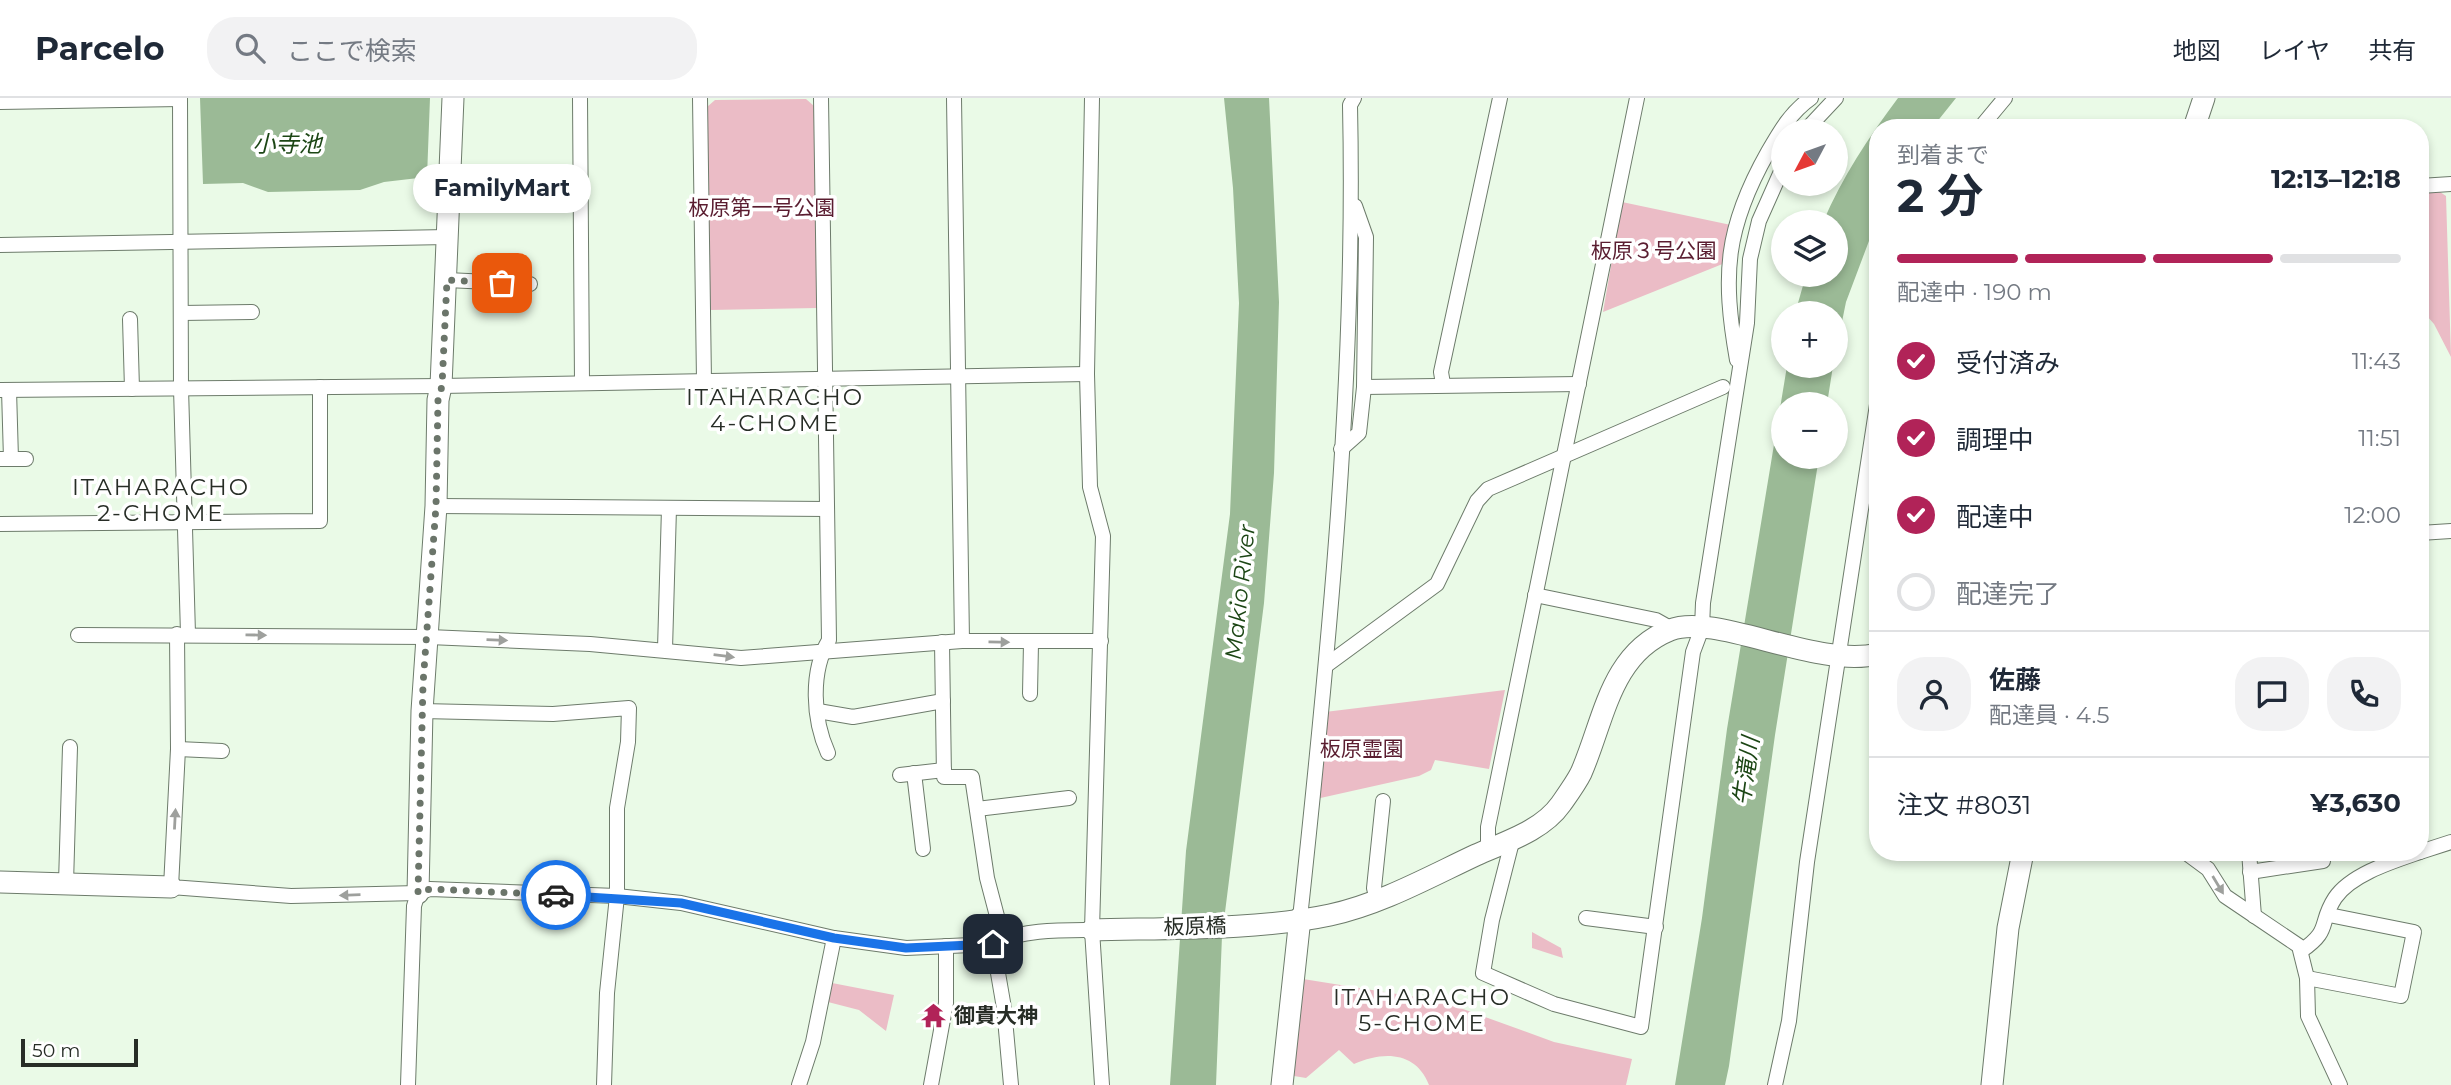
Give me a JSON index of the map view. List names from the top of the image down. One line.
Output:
{"streets":{"street":["板原橋"]},"districts":["ITAHARACHO 4-CHOME","ITAHARACHO 2-CHOME","ITAHARACHO 5-CHOME"],"water":["小寺池","Makio River","牛滝川"],"parks":["板原第一号公園","板原３号公園","板原霊園"],"places":{"other":["FamilyMart"],"temple":["御貴大神"]},"scale_bar":"50 m","north":"bottom left","page":{"header":"Parcelo","search":"ここで検索","nav":["地図","レイヤ","共有"],"map_buttons":["+","−"],"heading":["2 分","到着まで","12:13–12:18"],"panel":["佐藤","配達員 · 4.5","注文 #8031","¥3,630"],"bubble":"FamilyMart","bar":"配達中 · 190 m","list":[["受付済み","11:43"],["調理中","11:51"],["配達中","12:00"],"配達完了"],"scale":"50 m"}}
